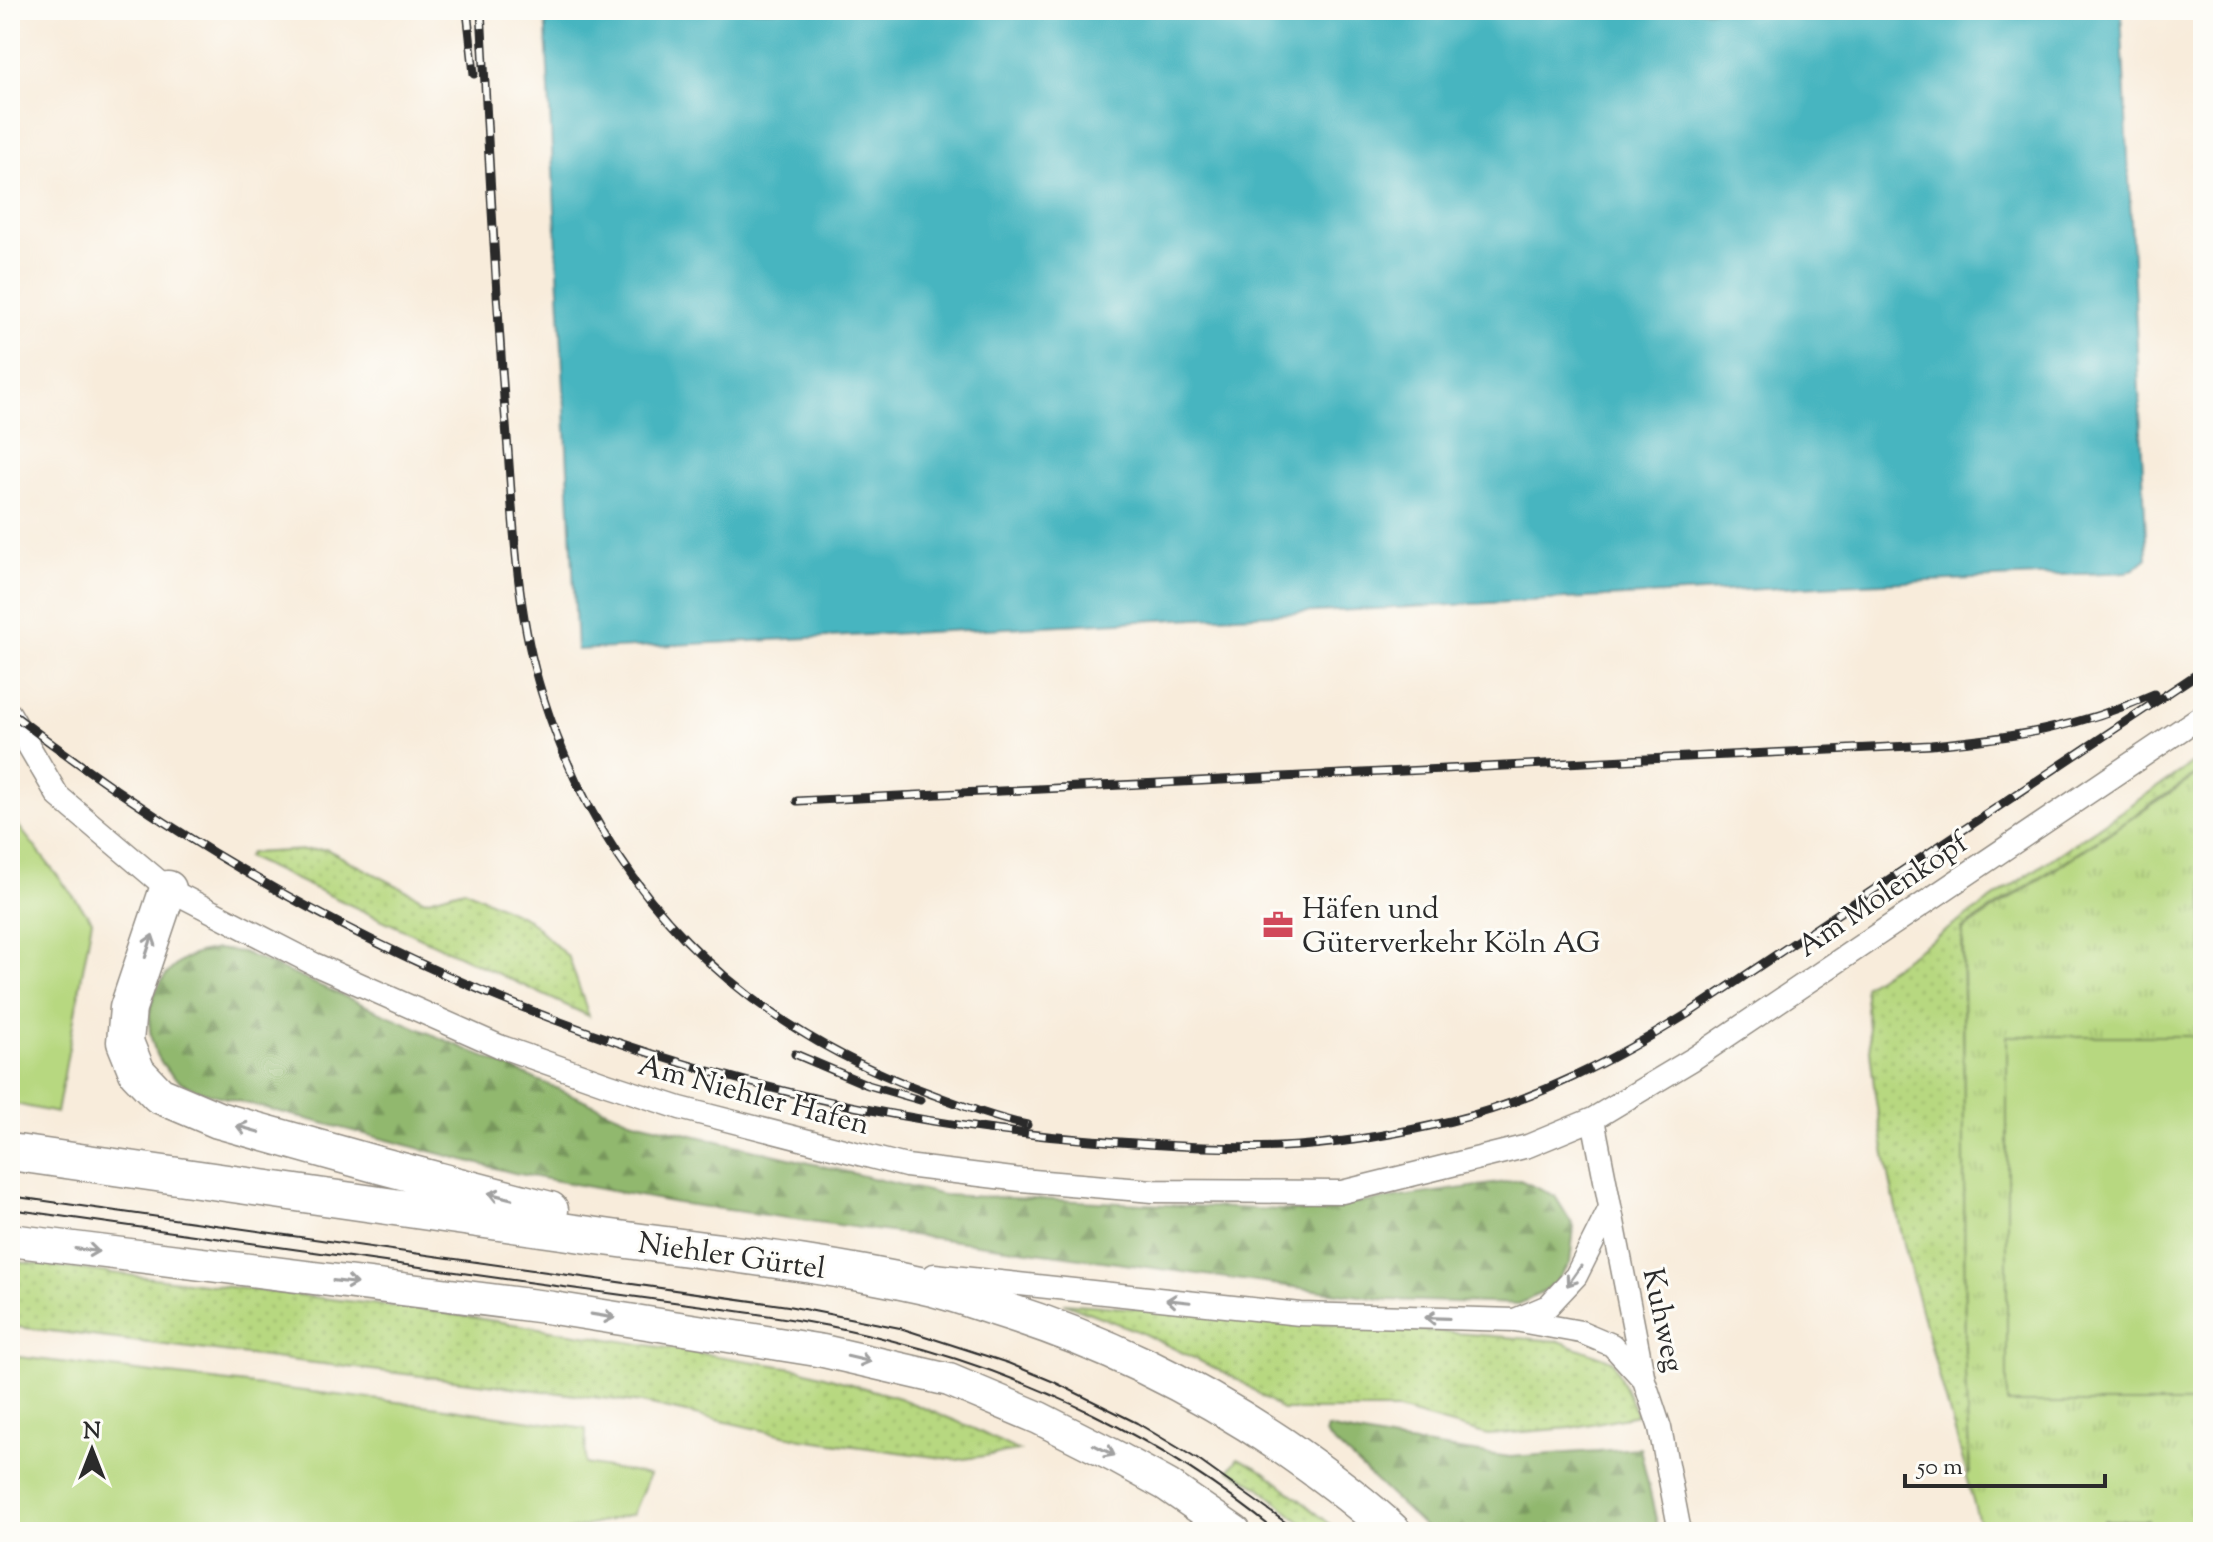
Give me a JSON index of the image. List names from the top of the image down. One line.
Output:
{"streets":{"main road":["Niehler Gürtel"],"street":["Am Molenkopf","Am Niehler Hafen","Kuhweg"]},"crossings":[["Am Molenkopf","Am Niehler Hafen"],["Am Molenkopf","Kuhweg"],["Am Niehler Hafen","Kuhweg"]],"places":{"office":["Häfen und Güterverkehr Köln AG"]},"scale_bar":"50 m","north":"top"}
